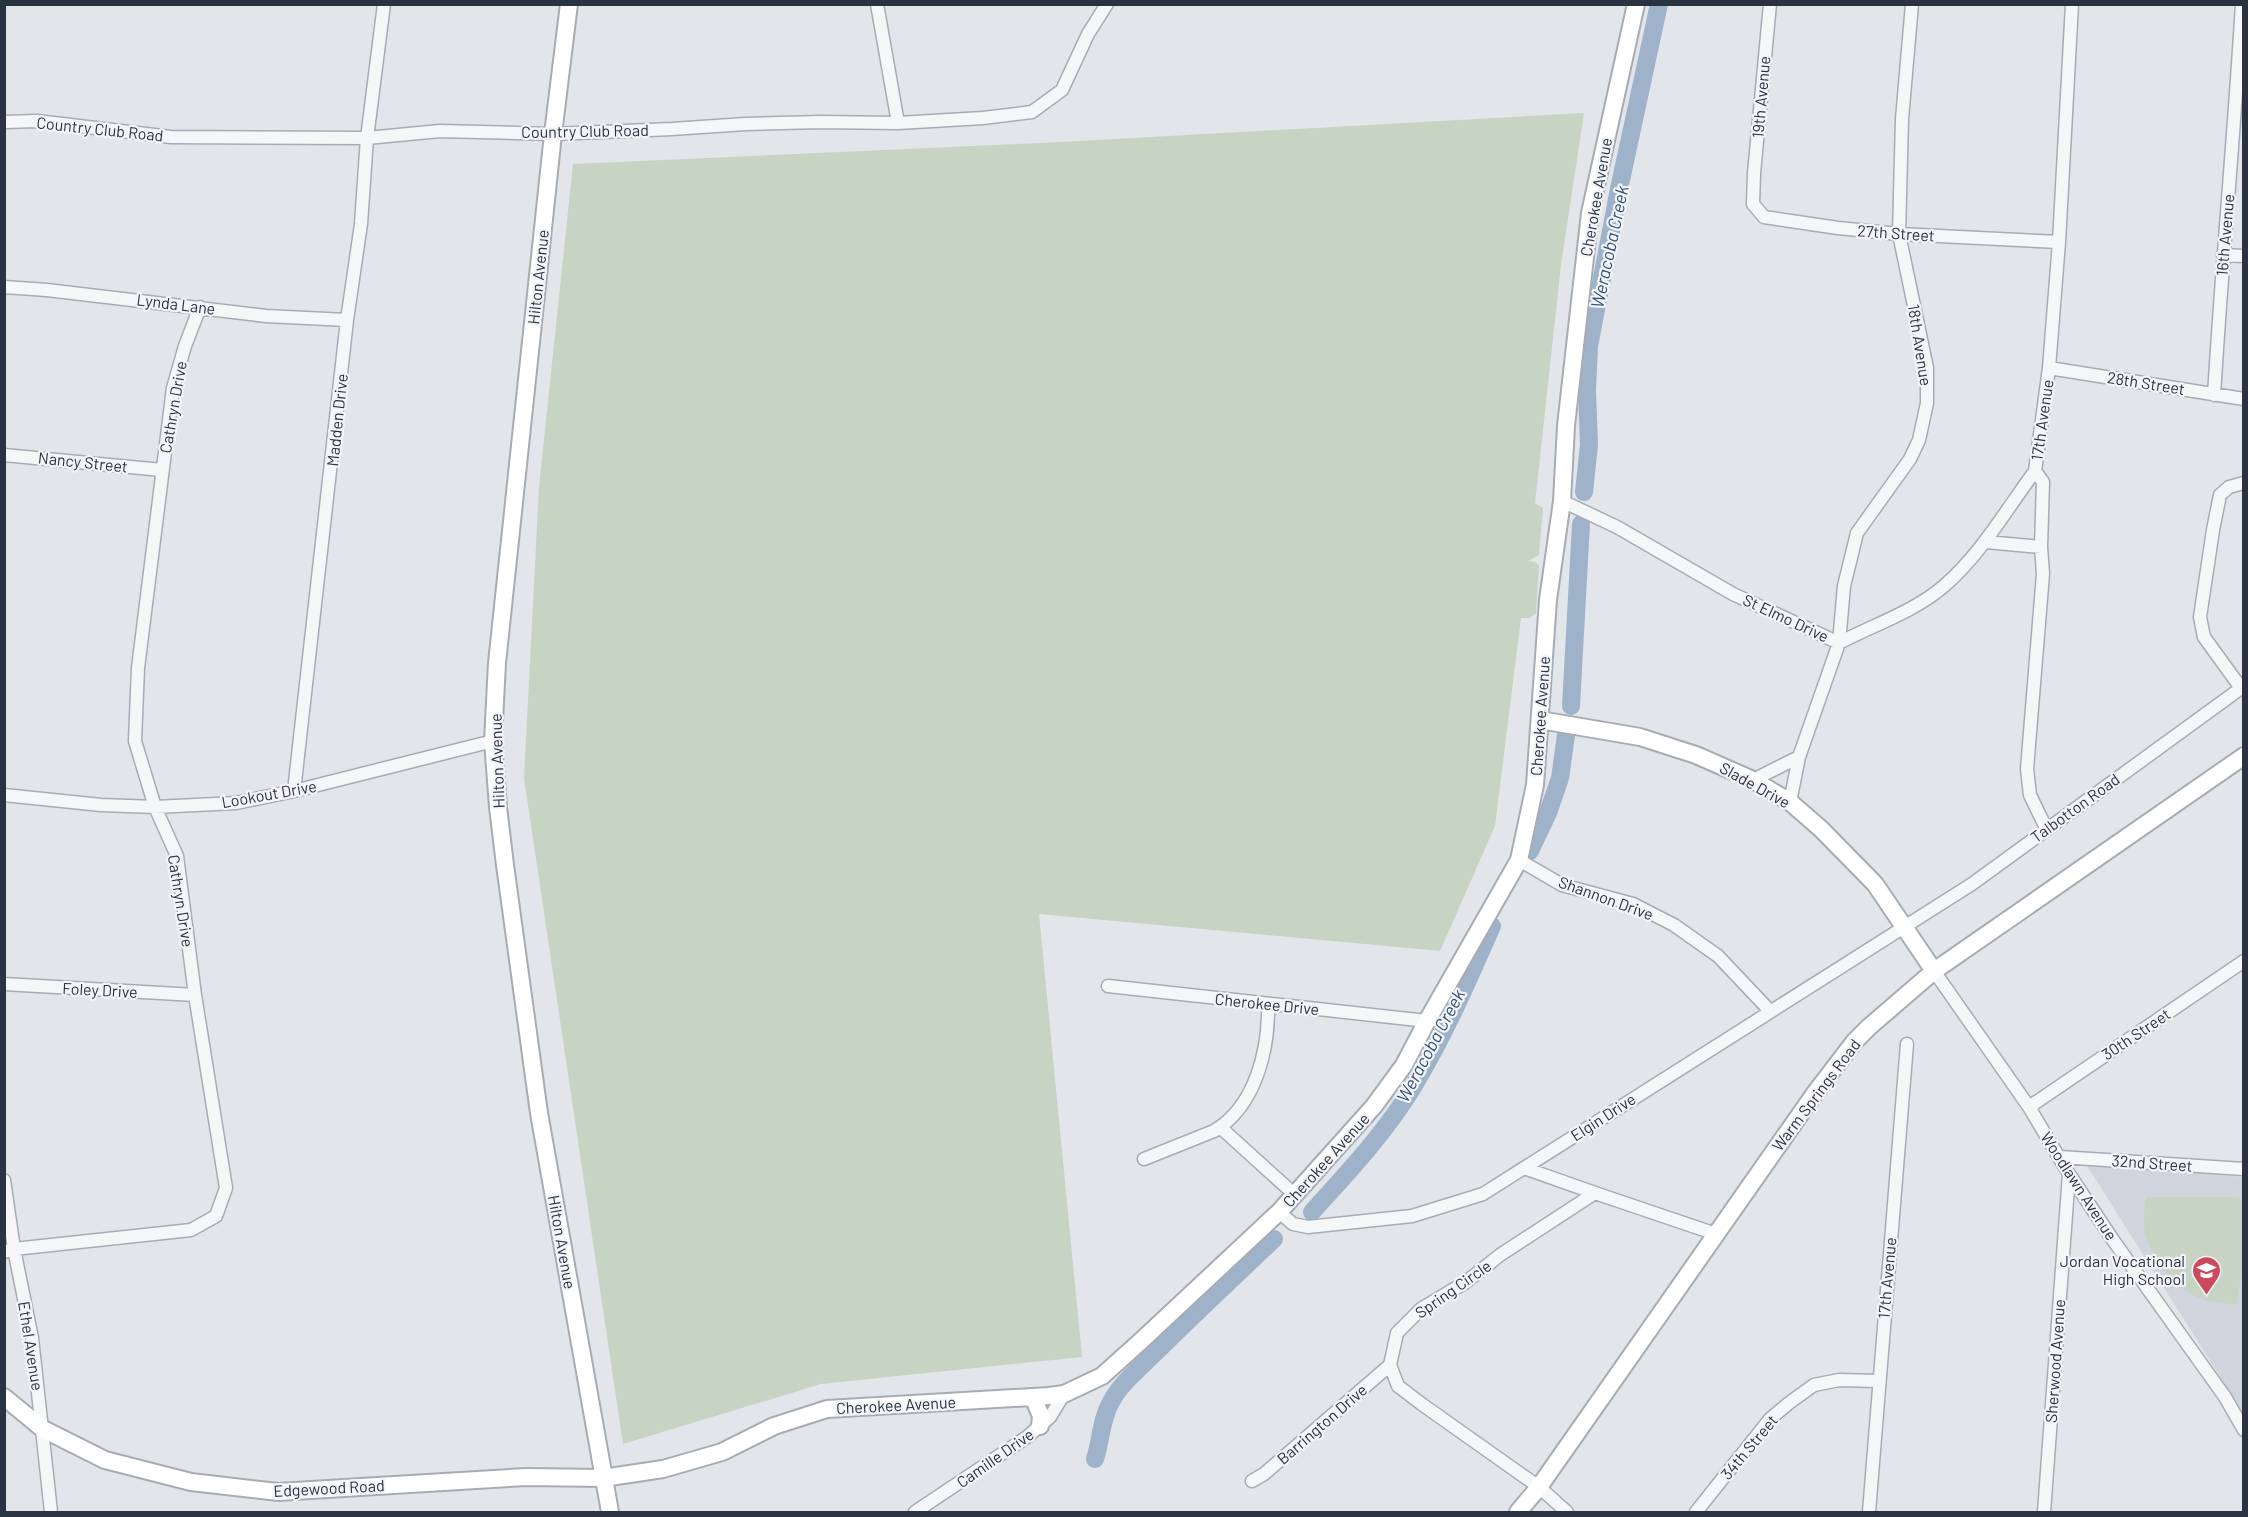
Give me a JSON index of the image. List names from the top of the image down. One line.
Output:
{"streets":{"street":["19th Avenue","Country Club Road","Cherokee Avenue","27th Street","16th Avenue","Hilton Avenue","Lynda Lane","18th Avenue","28th Street","Cathryn Drive","Madden Drive","17th Avenue","Nancy Street","St Elmo Drive","Slade Drive","Lookout Drive","Talbotton Road","Shannon Drive","Foley Drive","Cherokee Drive","30th Street","Warm Springs Road","Elgin Drive","32nd Street","Woodlawn Avenue","Spring Circle","Ethel Avenue","Sherwood Avenue","Barrington Drive","34th Street","Camille Drive","Edgewood Road"]},"crossings":[["19th Avenue","27th Street"],["Country Club Road","Hilton Avenue"],["Country Club Road","Madden Drive"],["Cherokee Avenue","Hilton Avenue"],["Cherokee Avenue","St Elmo Drive"],["Cherokee Avenue","Slade Drive"],["Cherokee Avenue","Shannon Drive"],["Cherokee Avenue","Cherokee Drive"],["Cherokee Avenue","Elgin Drive"],["Cherokee Avenue","Camille Drive"],["Cherokee Avenue","Edgewood Road"],["27th Street","18th Avenue"],["27th Street","17th Avenue"],["16th Avenue","28th Street"],["Hilton Avenue","Lookout Drive"],["Hilton Avenue","Edgewood Road"],["Lynda Lane","Cathryn Drive"],["Lynda Lane","Madden Drive"],["18th Avenue","St Elmo Drive"],["18th Avenue","Slade Drive"],["28th Street","17th Avenue"],["Cathryn Drive","Nancy Street"],["Cathryn Drive","Lookout Drive"],["Cathryn Drive","Foley Drive"],["Cathryn Drive","Ethel Avenue"],["Madden Drive","Lookout Drive"],["17th Avenue","St Elmo Drive"],["17th Avenue","Talbotton Road"],["17th Avenue","34th Street"],["Slade Drive","Talbotton Road"],["Slade Drive","Warm Springs Road"],["Slade Drive","Elgin Drive"],["Slade Drive","Woodlawn Avenue"],["Talbotton Road","Elgin Drive"],["Shannon Drive","Elgin Drive"],["30th Street","Woodlawn Avenue"],["Warm Springs Road","Woodlawn Avenue"],["32nd Street","Woodlawn Avenue"],["Woodlawn Avenue","Sherwood Avenue"],["Spring Circle","Barrington Drive"],["Ethel Avenue","Edgewood Road"]],"water":["Weracoba Creek"],"places":{"school or university":["Jordan Vocational High School"]}}
